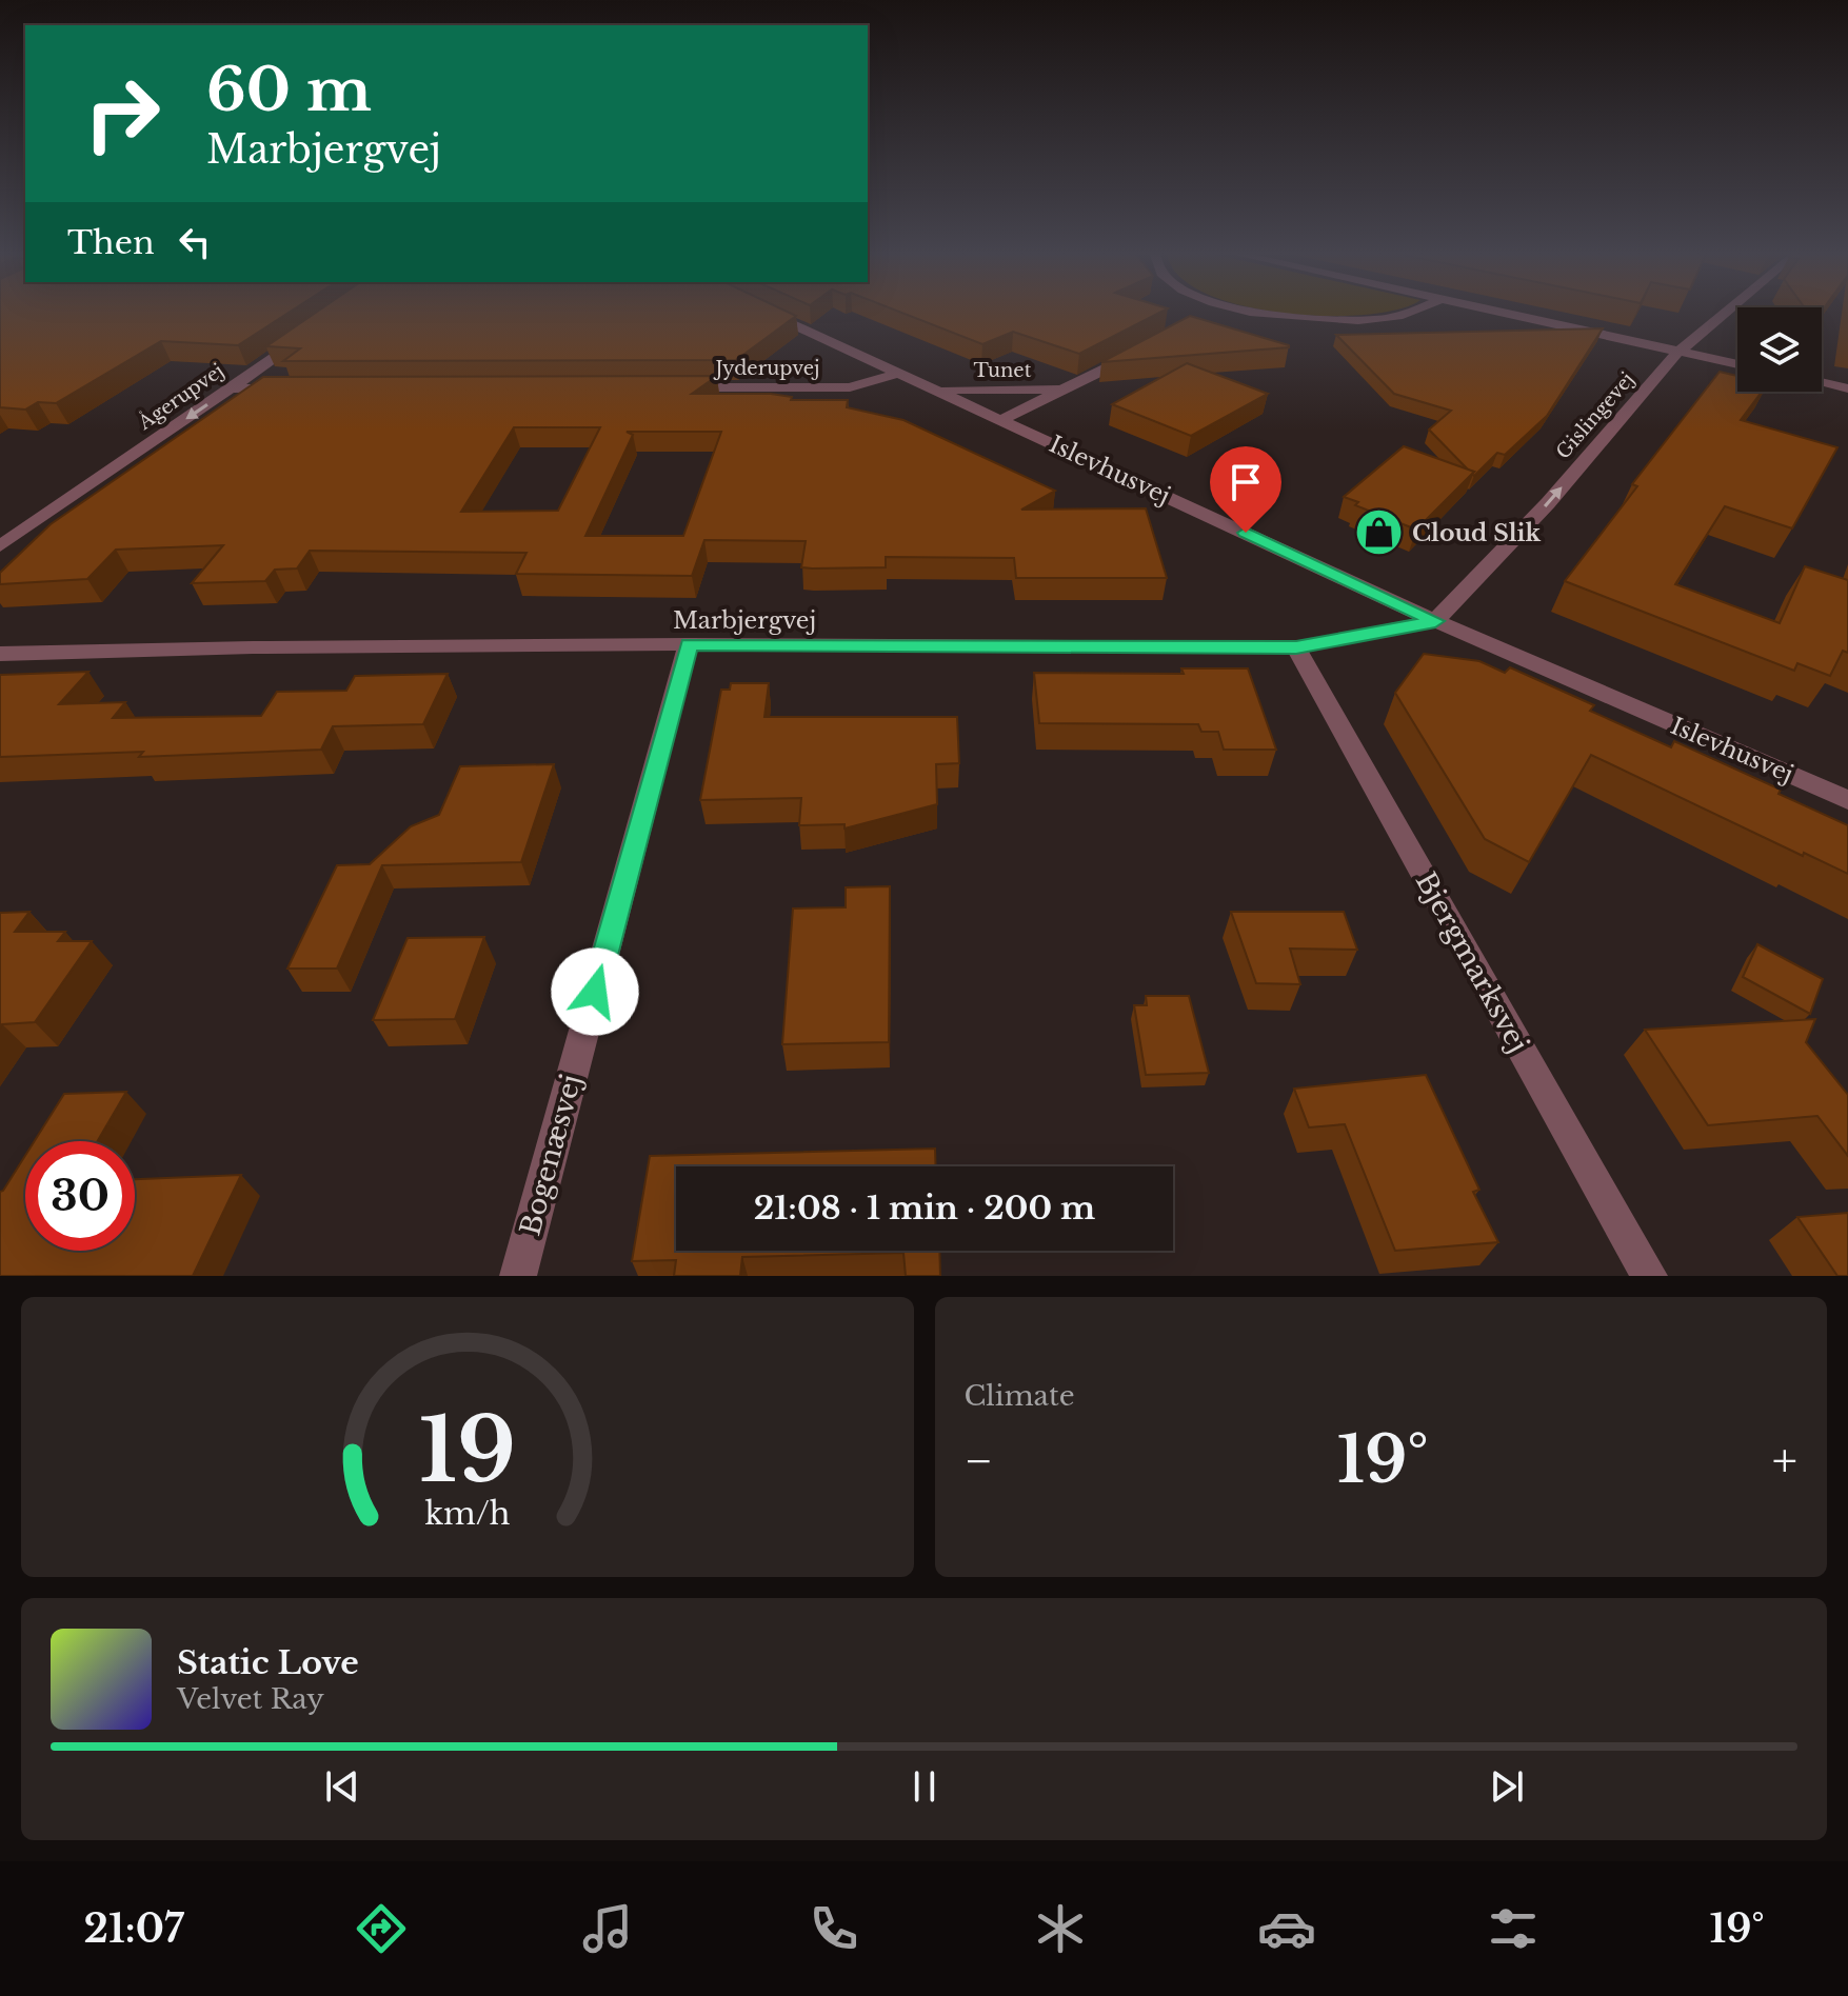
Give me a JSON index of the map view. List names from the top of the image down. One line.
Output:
{"streets":{"street":["Jyderupvej","Tunet","Ågerupvej","Gislingevej","Islevhusvej","Marbjergvej","Bjergmarksvej","Bogenæsvej"]},"crossings":[["Jyderupvej","Islevhusvej"],["Tunet","Islevhusvej"],["Gislingevej","Islevhusvej"],["Gislingevej","Marbjergvej"],["Islevhusvej","Marbjergvej"],["Marbjergvej","Bjergmarksvej"],["Marbjergvej","Bogenæsvej"]],"one_way":["Ågerupvej","Gislingevej"],"places":{"shop":["Cloud Slik"]},"page":{"turn":["60 m","Marbjergvej"],"then":"Then","limit":"30","trip":"21:08 · 1 min · 200 m","tile":"Climate","heat":["−","19°","+"],"song":["Static Love","Velvet Ray"],"tabs":["21:07","19°"],"gauge":["19","km/h"]}}
